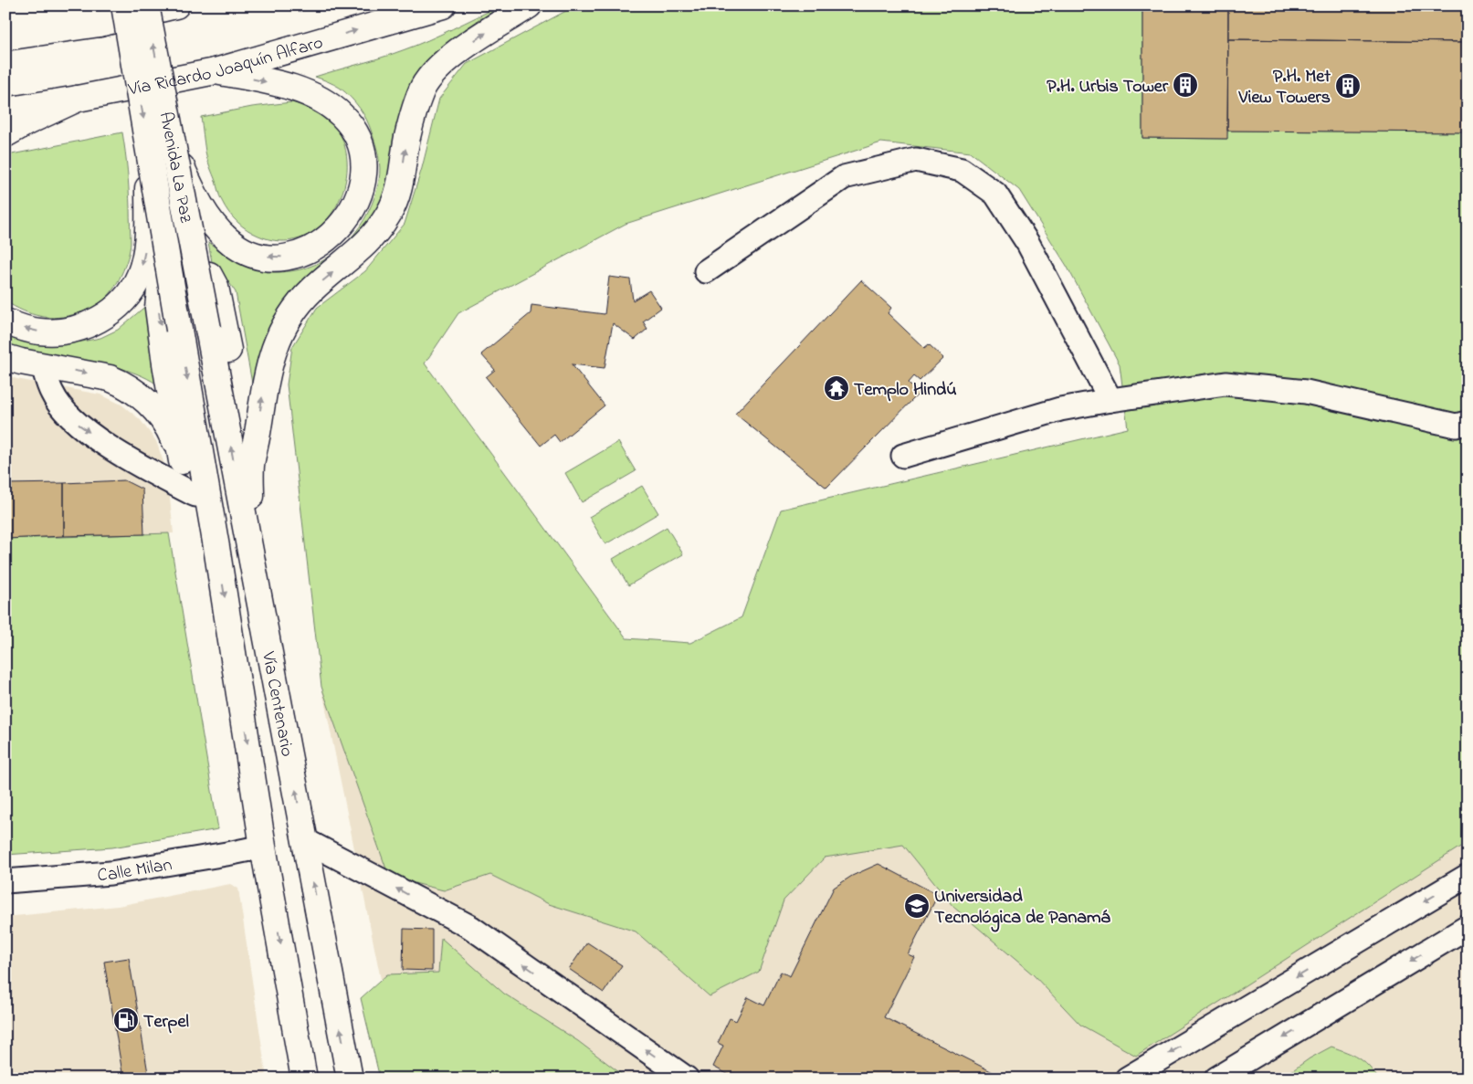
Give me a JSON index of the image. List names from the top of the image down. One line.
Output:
{"streets":{"main road":["Vía Ricardo Joaquín Alfaro","Avenida La Paz","Vía Centenario"],"street":["Calle Milan"]},"crossings":[["Avenida La Paz","Vía Centenario"],["Vía Centenario","Calle Milan"]],"one_way":["Vía Ricardo Joaquín Alfaro"],"places":{"building":["P.H. Urbis Tower","P.H. Met View Towers"],"temple":["Templo Hindú"],"school or university":["Universidad Tecnológica de Panamá"],"fuel station":["Terpel"]}}
